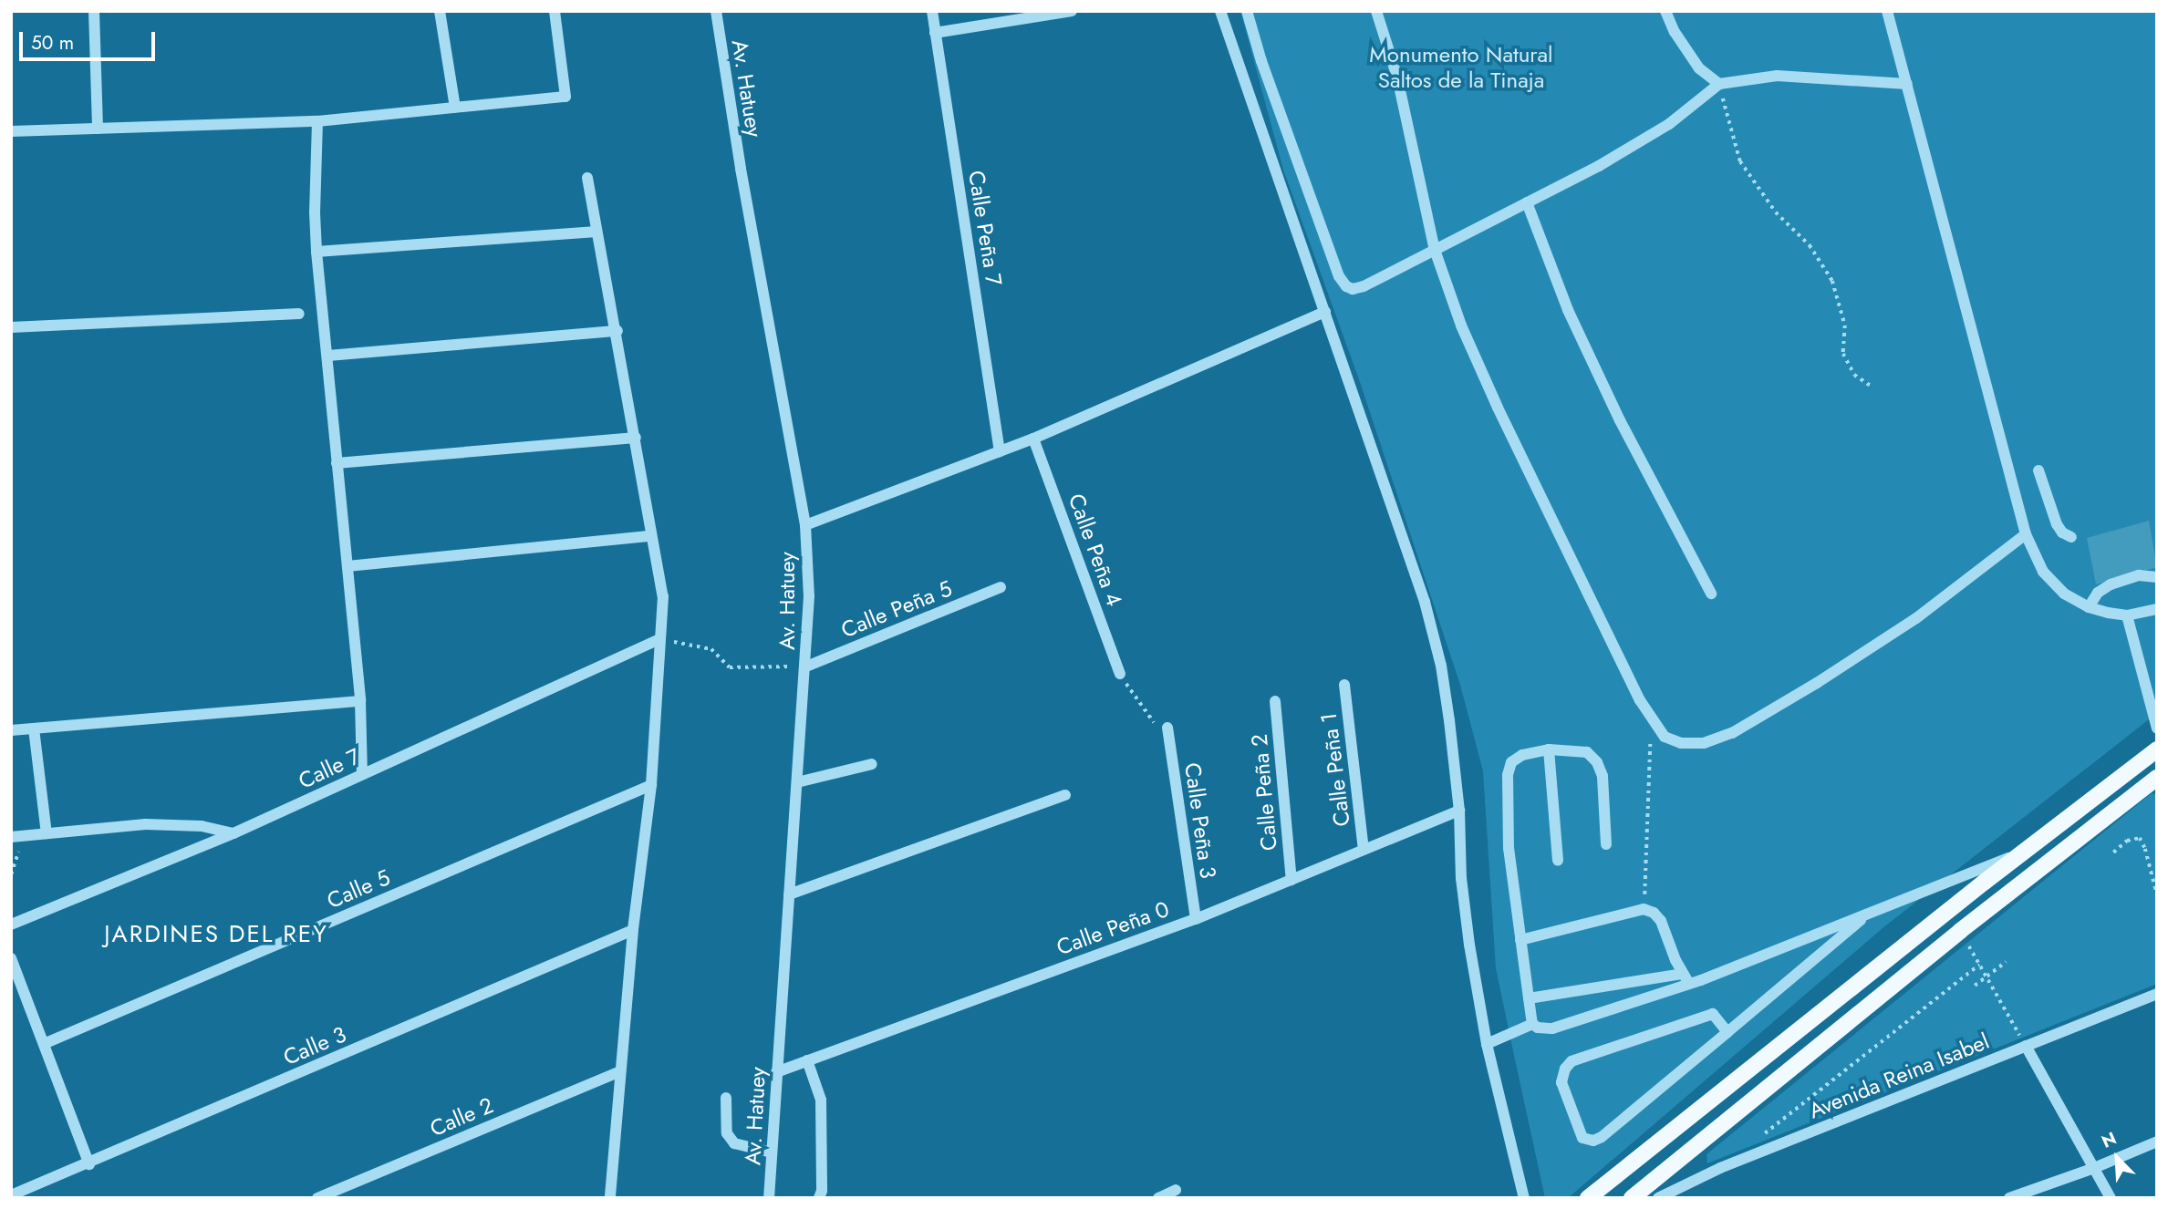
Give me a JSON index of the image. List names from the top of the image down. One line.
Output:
{"streets":{"street":["Av. Hatuey","Calle Peña 7","Calle Peña 4","Calle Peña 5","Calle 7","Calle Peña 1","Calle Peña 2","Calle Peña 3","Calle 5","Calle Peña 0","Calle 3","Avenida Reina Isabel","Calle 2"]},"crossings":[["Av. Hatuey","Calle Peña 5"],["Av. Hatuey","Calle Peña 0"],["Calle Peña 1","Calle Peña 0"],["Calle Peña 2","Calle Peña 0"],["Calle Peña 3","Calle Peña 0"]],"districts":["JARDINES DEL REY"],"parks":["Monumento Natural Saltos de la Tinaja"],"scale_bar":"50 m","north":"top left"}
